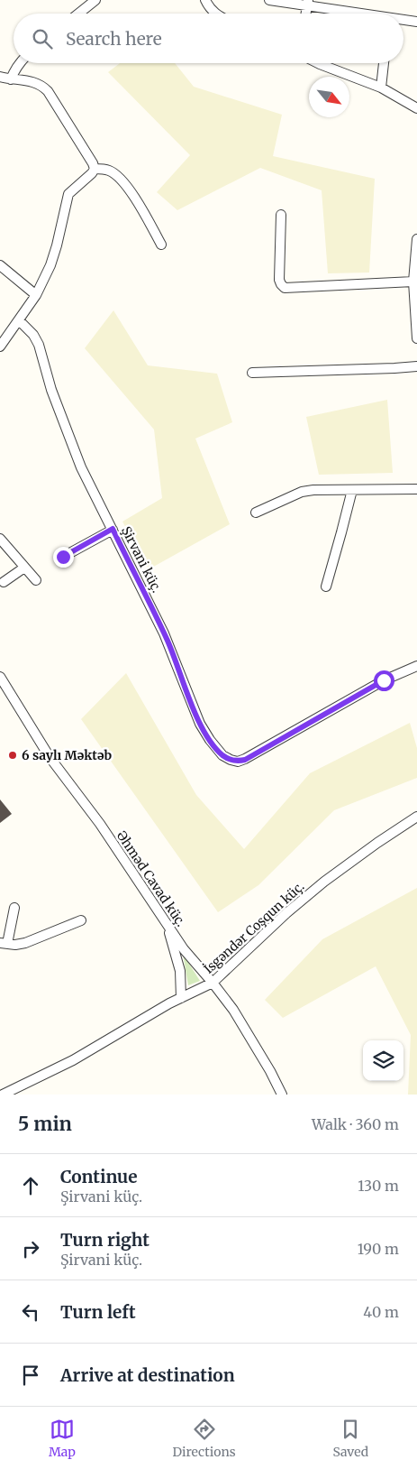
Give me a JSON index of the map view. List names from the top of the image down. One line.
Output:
{"streets":{"street":["Şirvani küç.","Əhməd Cavad küç.","İsgəndər Coşqun küç."]},"crossings":[["Əhməd Cavad küç.","İsgəndər Coşqun küç."]],"places":["6 saylı Məktəb"],"north":"bottom right","page":{"search":"Search here","heading":["5 min","Walk · 360 m"],"list":[["Continue","Şirvani küç.","130 m"],["Turn right","Şirvani küç.","190 m"],["Turn left","40 m"],"Arrive at destination"],"nav":["Map","Directions","Saved"]}}
